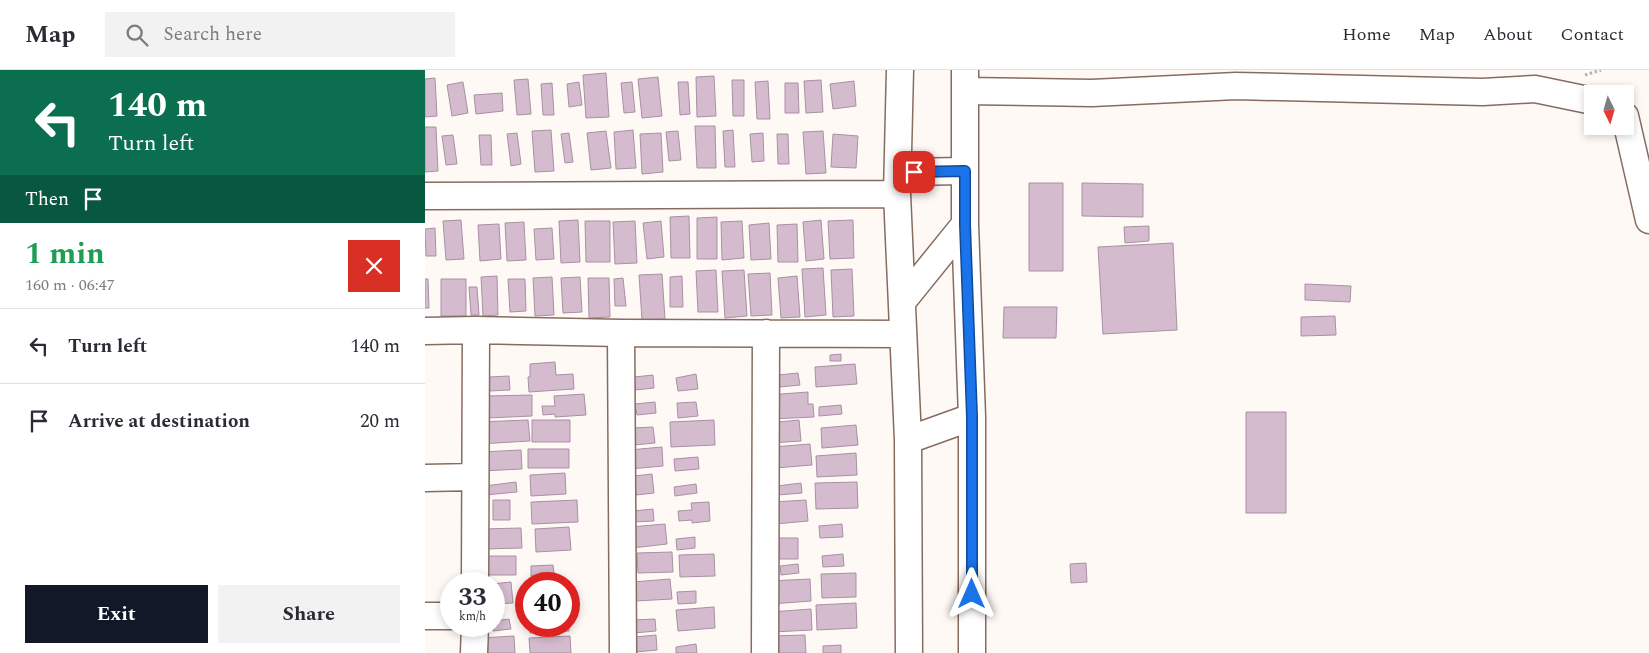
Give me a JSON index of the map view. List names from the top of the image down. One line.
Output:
{"north":"bottom","page":{"header":"Map","search":"Search here","nav":["Home","Map","About","Contact"],"turn":["140 m","Turn left"],"then":"Then","heading":["1 min","160 m · 06:47"],"list":[{"name":"Turn left","value":"140 m"},{"name":"Arrive at destination","value":"20 m"}],"speed":"33 km/h","limit":"40","buttons":["Exit","Share"]}}
